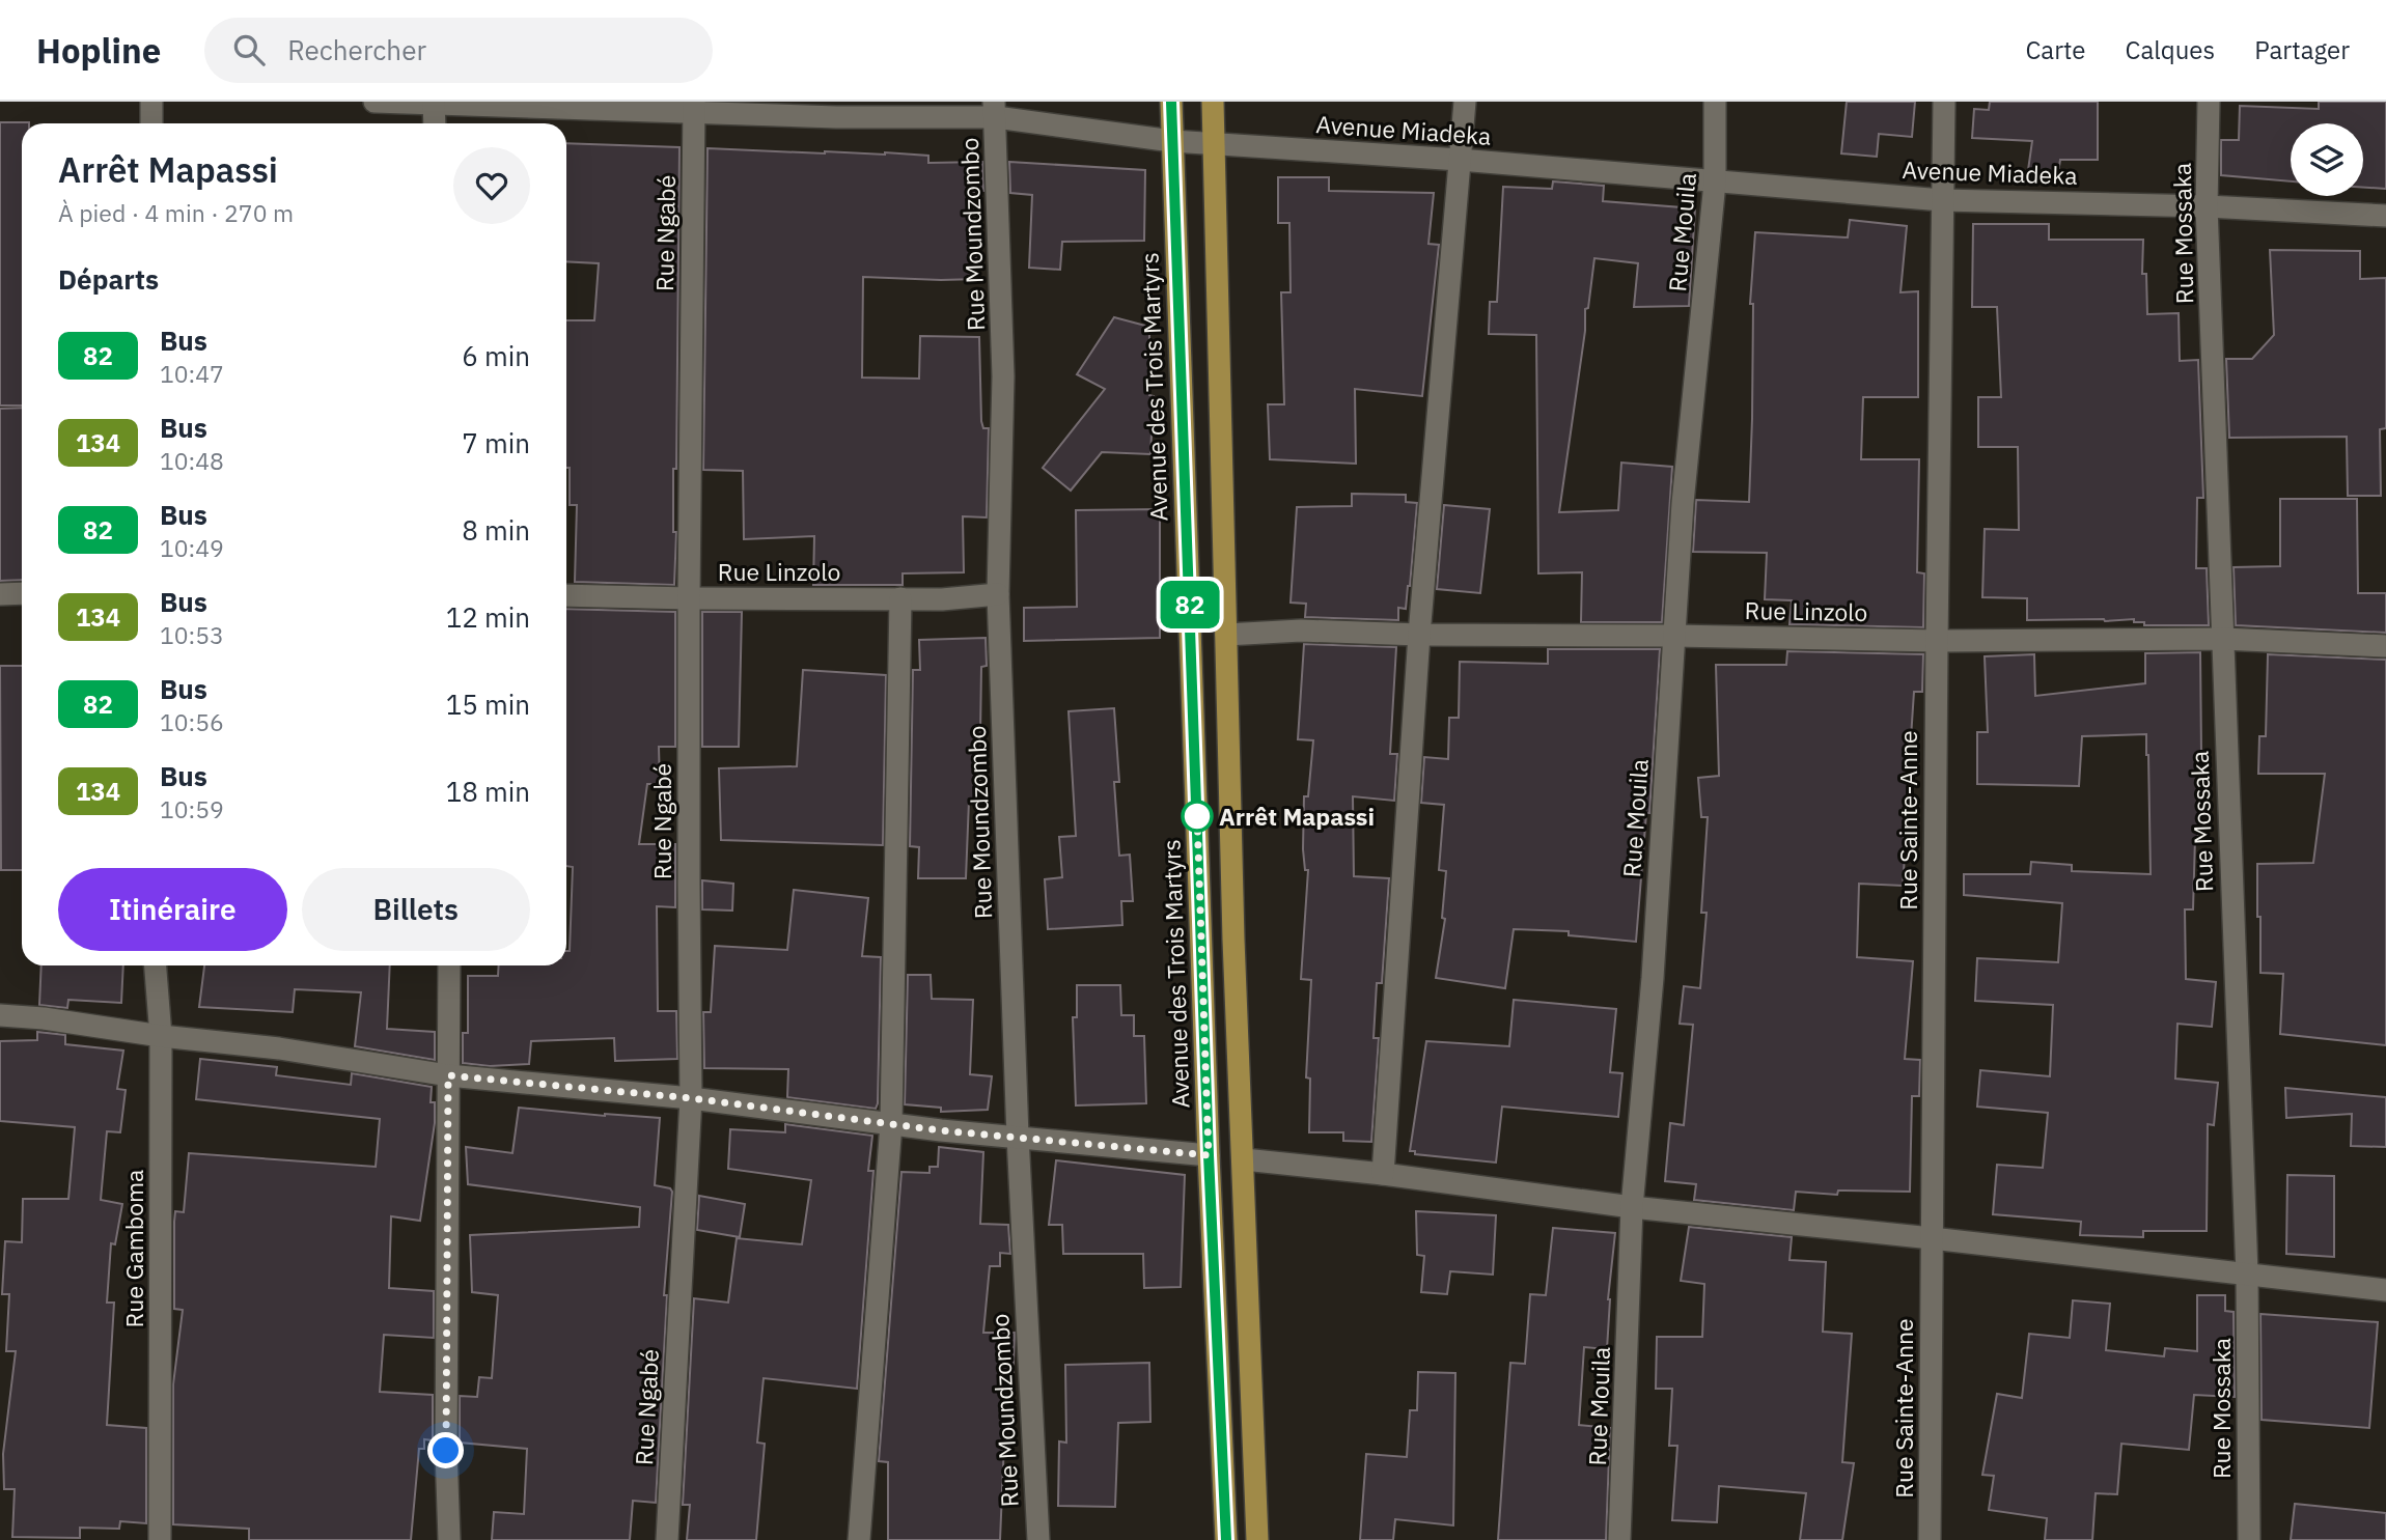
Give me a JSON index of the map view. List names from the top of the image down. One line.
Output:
{"streets":{"main road":["Avenue des Trois Martyrs"],"street":["Avenue Miadeka","Rue Mouila","Rue Ngabé","Rue Mossaka","Rue Moundzombo","Rue Linzolo","Rue Sainte-Anne","Rue Gamboma"]},"crossings":[["Avenue Miadeka","Rue Mouila"],["Avenue Miadeka","Rue Ngabé"],["Avenue Miadeka","Rue Mossaka"],["Avenue Miadeka","Rue Moundzombo"],["Avenue Miadeka","Avenue des Trois Martyrs"],["Avenue Miadeka","Rue Sainte-Anne"],["Rue Mouila","Rue Linzolo"],["Rue Ngabé","Rue Linzolo"],["Rue Mossaka","Rue Linzolo"],["Rue Moundzombo","Rue Linzolo"],["Rue Linzolo","Rue Sainte-Anne"]],"places":["Arrêt Mapassi"],"lines":["bus line 82"],"page":{"header":"Hopline","search":"Rechercher","nav":["Carte","Calques","Partager"],"on_map":"82","heading":[["Arrêt Mapassi","À pied · 4 min · 270 m"],"Départs"],"list":[{"mark":"82","name":"Bus","note":"10:47","value":"6 min"},{"mark":"134","name":"Bus","note":"10:48","value":"7 min"},{"mark":"82","name":"Bus","note":"10:49","value":"8 min"},{"mark":"134","name":"Bus","note":"10:53","value":"12 min"},{"mark":"82","name":"Bus","note":"10:56","value":"15 min"},{"mark":"134","name":"Bus","note":"10:59","value":"18 min"}],"buttons":["Itinéraire","Billets"]}}
